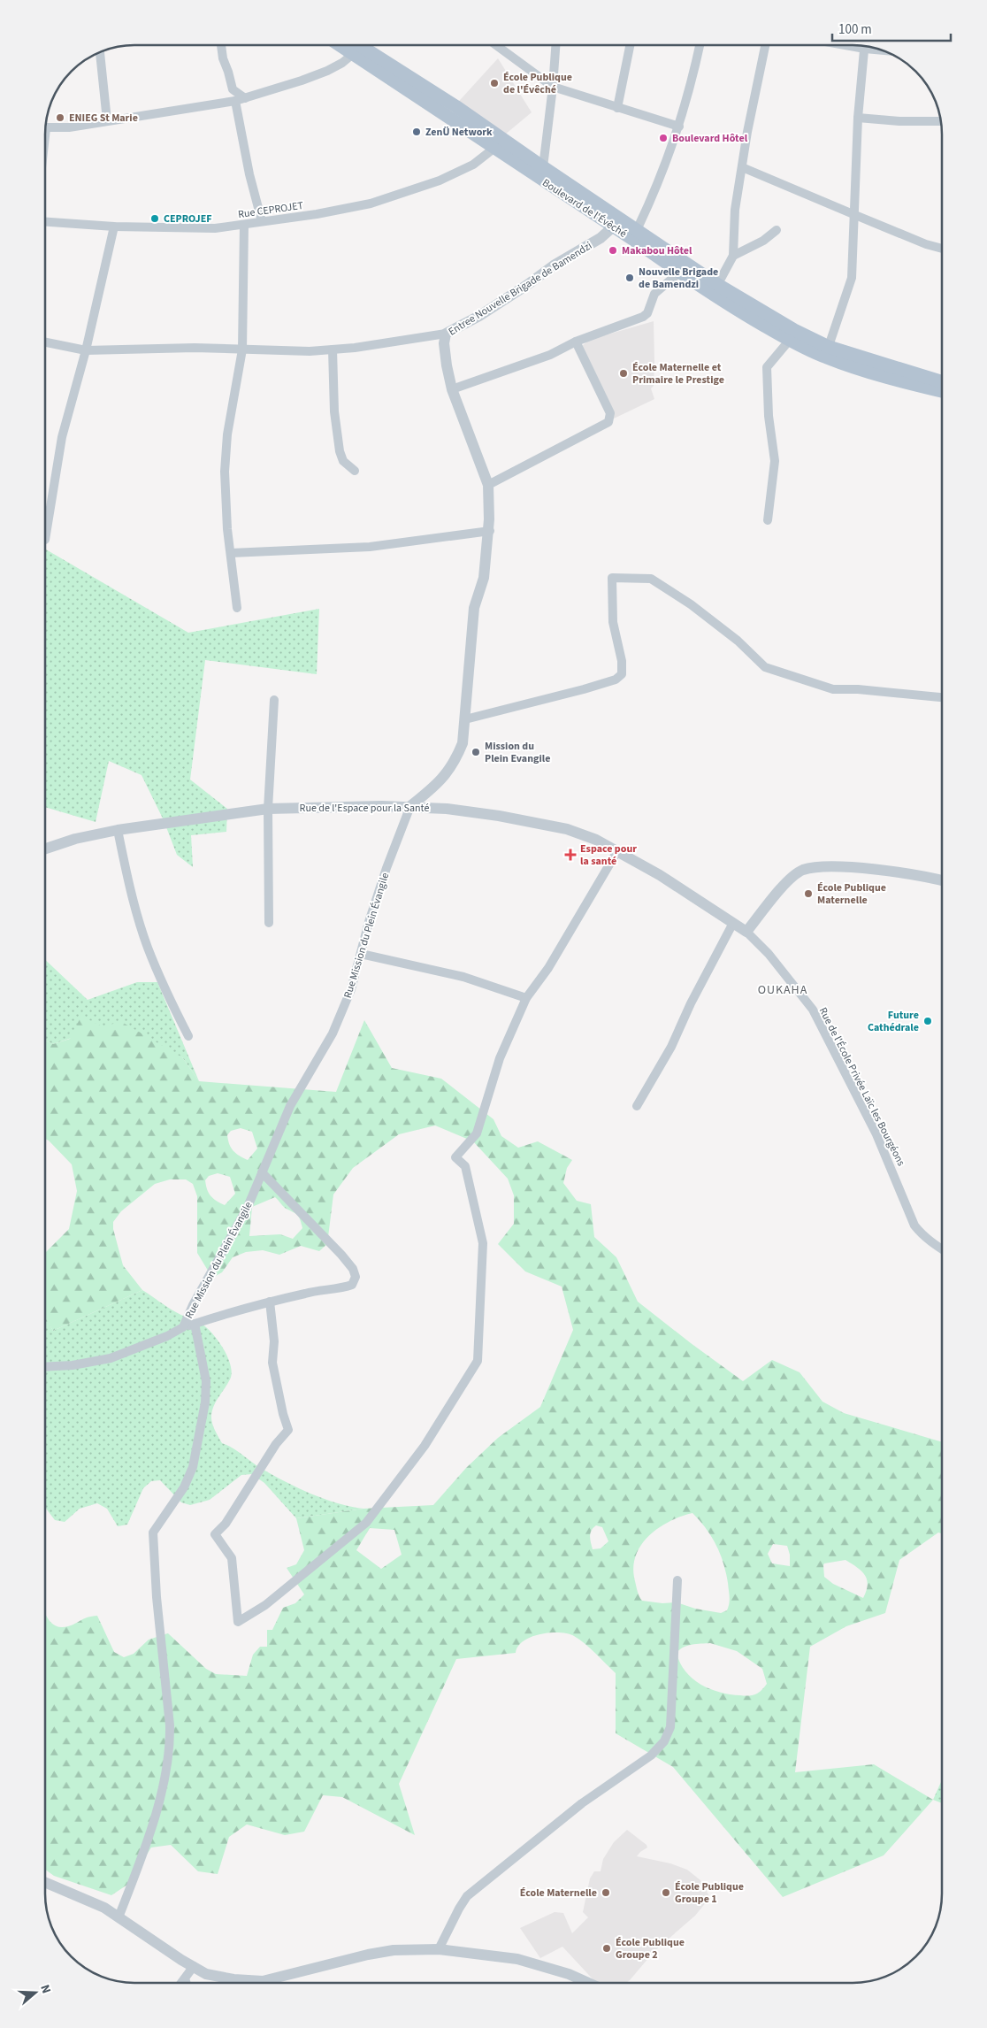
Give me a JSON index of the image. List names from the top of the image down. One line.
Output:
{"streets":{"main road":["Boulevard de l'Évêché"],"street":["Rue CEPROJET","Entree Nouvelle Brigade de Bamendzi","Rue de l'Espace pour la Santé","Rue Mission du Plein Évangile","Rue de l'École Privée Laïc les Bourgéons"]},"crossings":[["Boulevard de l'Évêché","Rue CEPROJET"],["Boulevard de l'Évêché","Entree Nouvelle Brigade de Bamendzi"],["Entree Nouvelle Brigade de Bamendzi","Rue Mission du Plein Évangile"],["Rue de l'Espace pour la Santé","Rue Mission du Plein Évangile"],["Rue de l'Espace pour la Santé","Rue de l'École Privée Laïc les Bourgéons"]],"districts":["OUKAHA"],"places":{"other":["École Publique de l'Évêché","ENIEG St Marie","ZenÜ Network","Boulevard Hôtel","CEPROJEF","Makabou Hôtel","Nouvelle Brigade de Bamendzi","École Maternelle et Primaire le Prestige","Mission du Plein Evangile","École Publique Maternelle","Future Cathédrale","École Maternelle","École Publique Groupe 1","École Publique Groupe 2"],"health":["Espace pour la santé"]},"scale_bar":"100 m","north":"right"}
